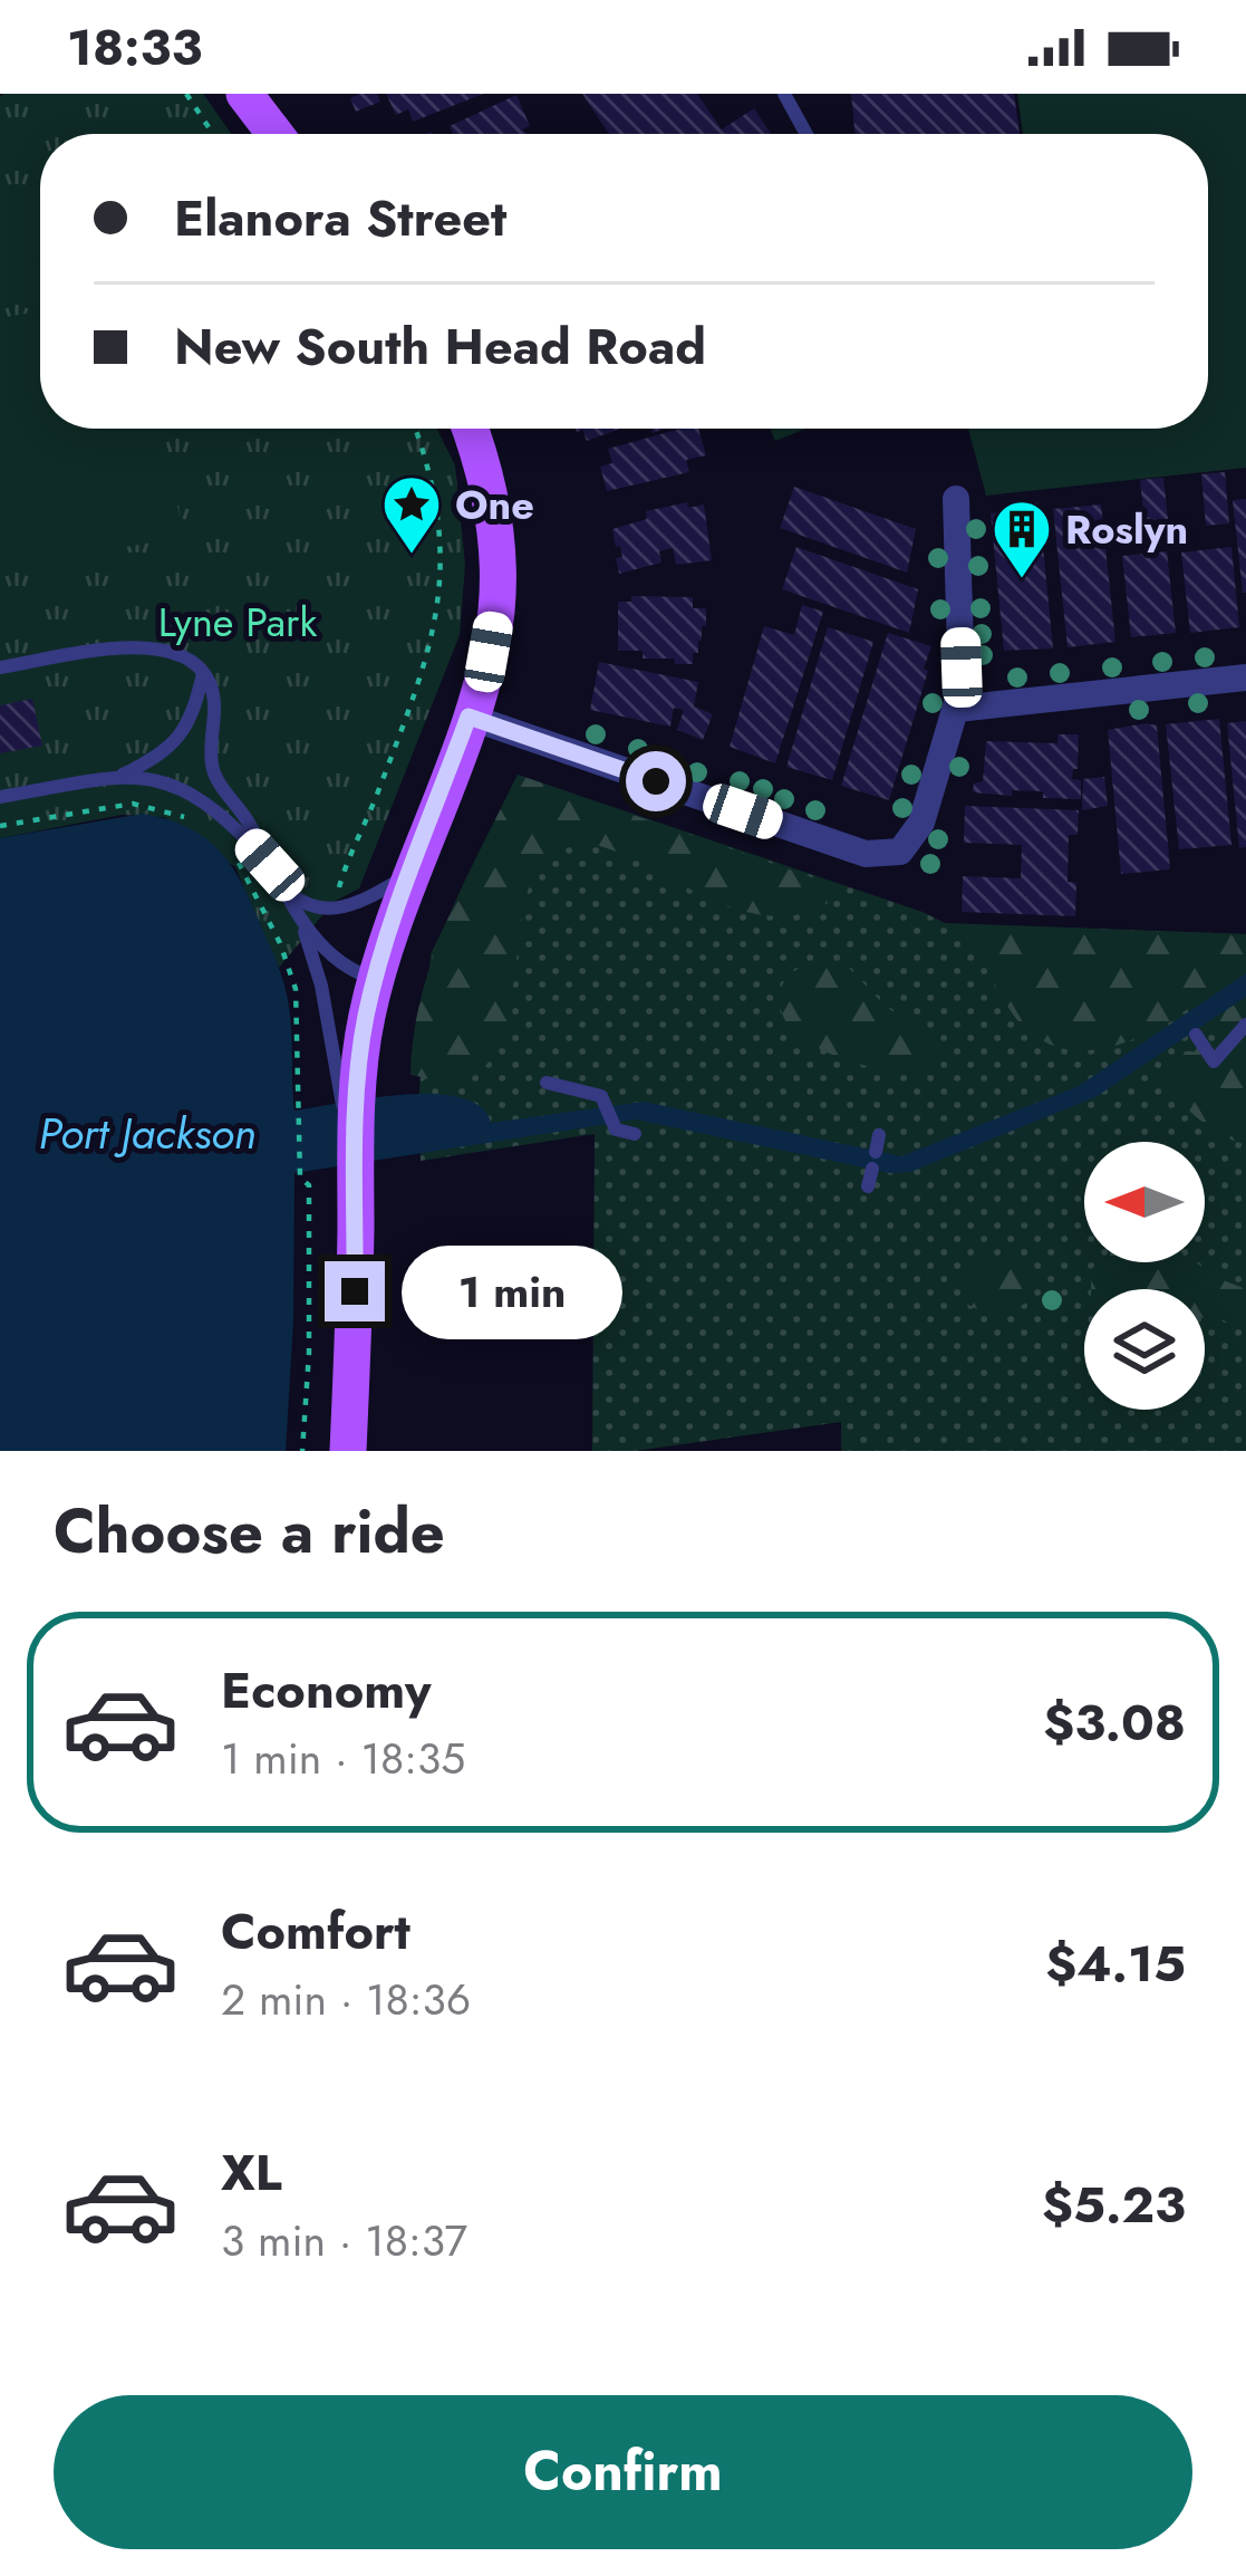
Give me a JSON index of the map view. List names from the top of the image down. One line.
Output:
{"water":["Port Jackson"],"parks":["Lyne Park"],"places":{"place":["One"],"building":["Roslyn"]},"north":"left","page":{"status":"18:33","banner":["Elanora Street","New South Head Road"],"bubble":"1 min","heading":"Choose a ride","list":[{"name":"Economy","note":"1 min · 18:35","value":"$3.08"},{"name":"Comfort","note":"2 min · 18:36","value":"$4.15"},{"name":"XL","note":"3 min · 18:37","value":"$5.23"}],"buttons":"Confirm"}}
